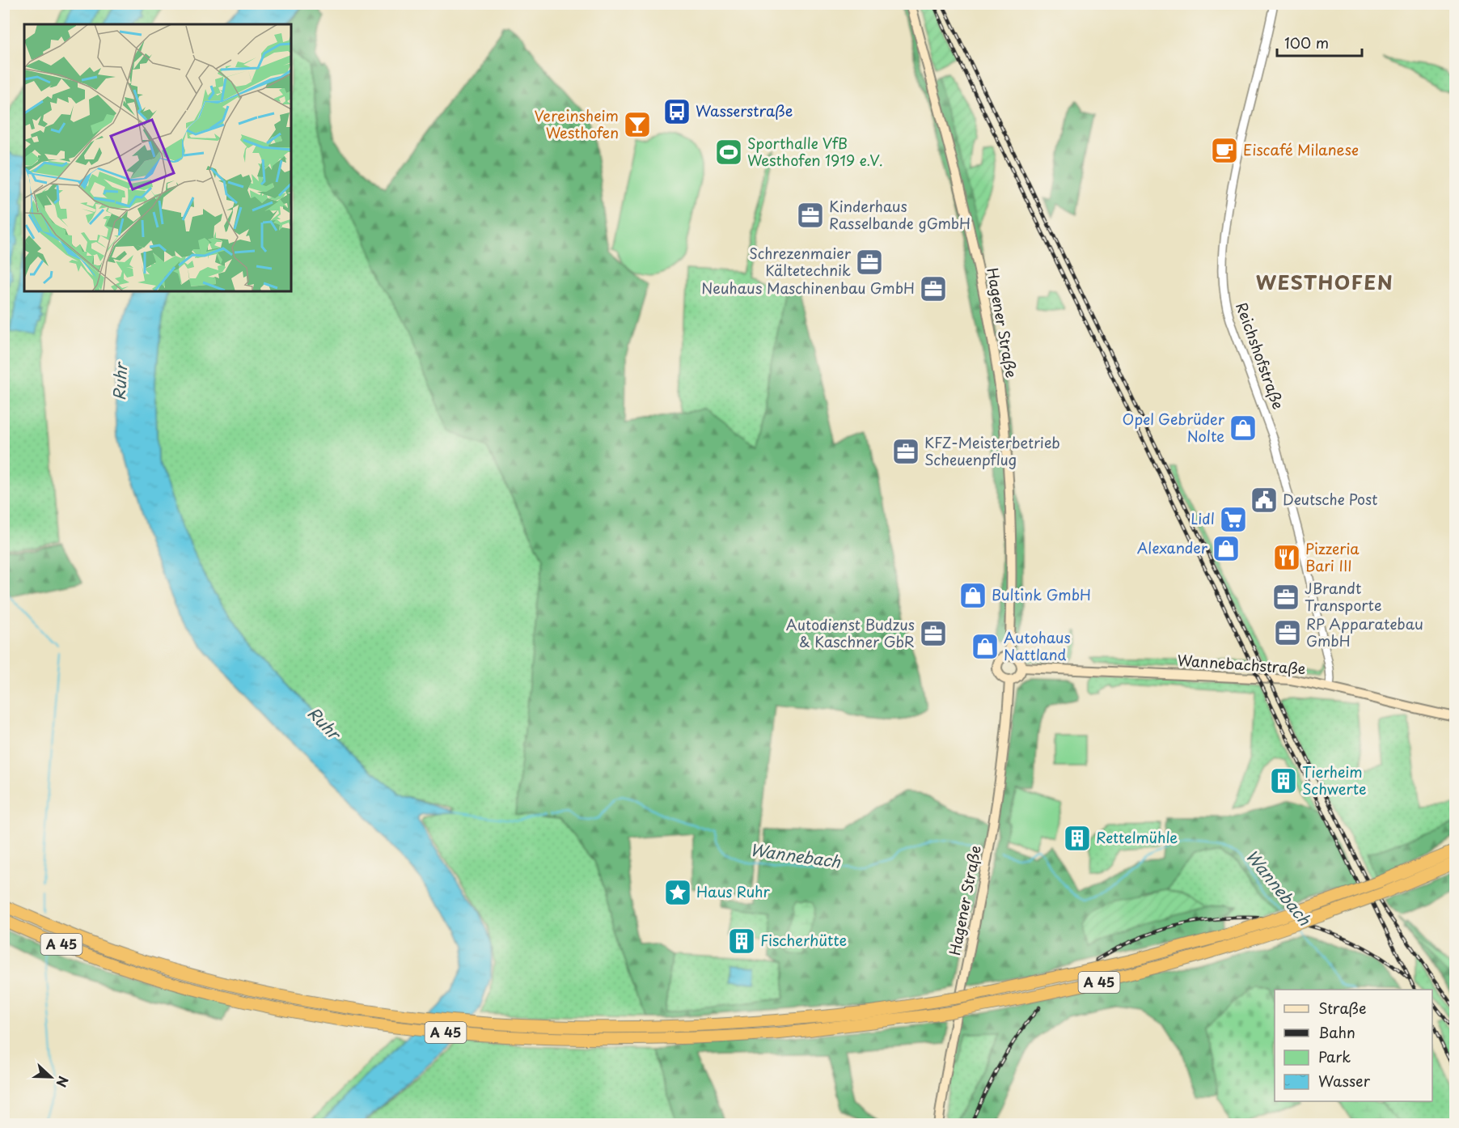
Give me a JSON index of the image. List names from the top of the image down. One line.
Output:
{"streets":{"highway":["A 45"],"main road":["Hagener Straße","Wannebachstraße"],"street":["Reichshofstraße"]},"crossings":[["Hagener Straße","Wannebachstraße"],["Reichshofstraße","Wannebachstraße"]],"districts":["WESTHOFEN"],"water":["Ruhr","Wannebach"],"places":{"bus stop":["Wasserstraße"],"bar":["Vereinsheim Westhofen"],"cafe":["Eiscafé Milanese"],"sports":["Sporthalle VfB Westhofen 1919 e.V."],"office":["Kinderhaus Rasselbande gGmbH","Schrezenmaier Kältetechnik","Neuhaus Maschinenbau GmbH","KFZ-Meisterbetrieb Scheuenpflug","JBrandt Transporte","RP Apparatebau GmbH","Autodienst Budzus & Kaschner GbR"],"shop":["Opel Gebrüder Nolte","Alexander","Bultink GmbH","Autohaus Nattland"],"public building":["Deutsche Post"],"supermarket":["Lidl"],"restaurant":["Pizzeria Bari III"],"building":["Tierheim Schwerte","Rettelmühle","Fischerhütte"],"place":["Haus Ruhr"]},"legend":["Straße","Bahn","Park","Wasser"],"scale_bar":"100 m","north":"right"}
